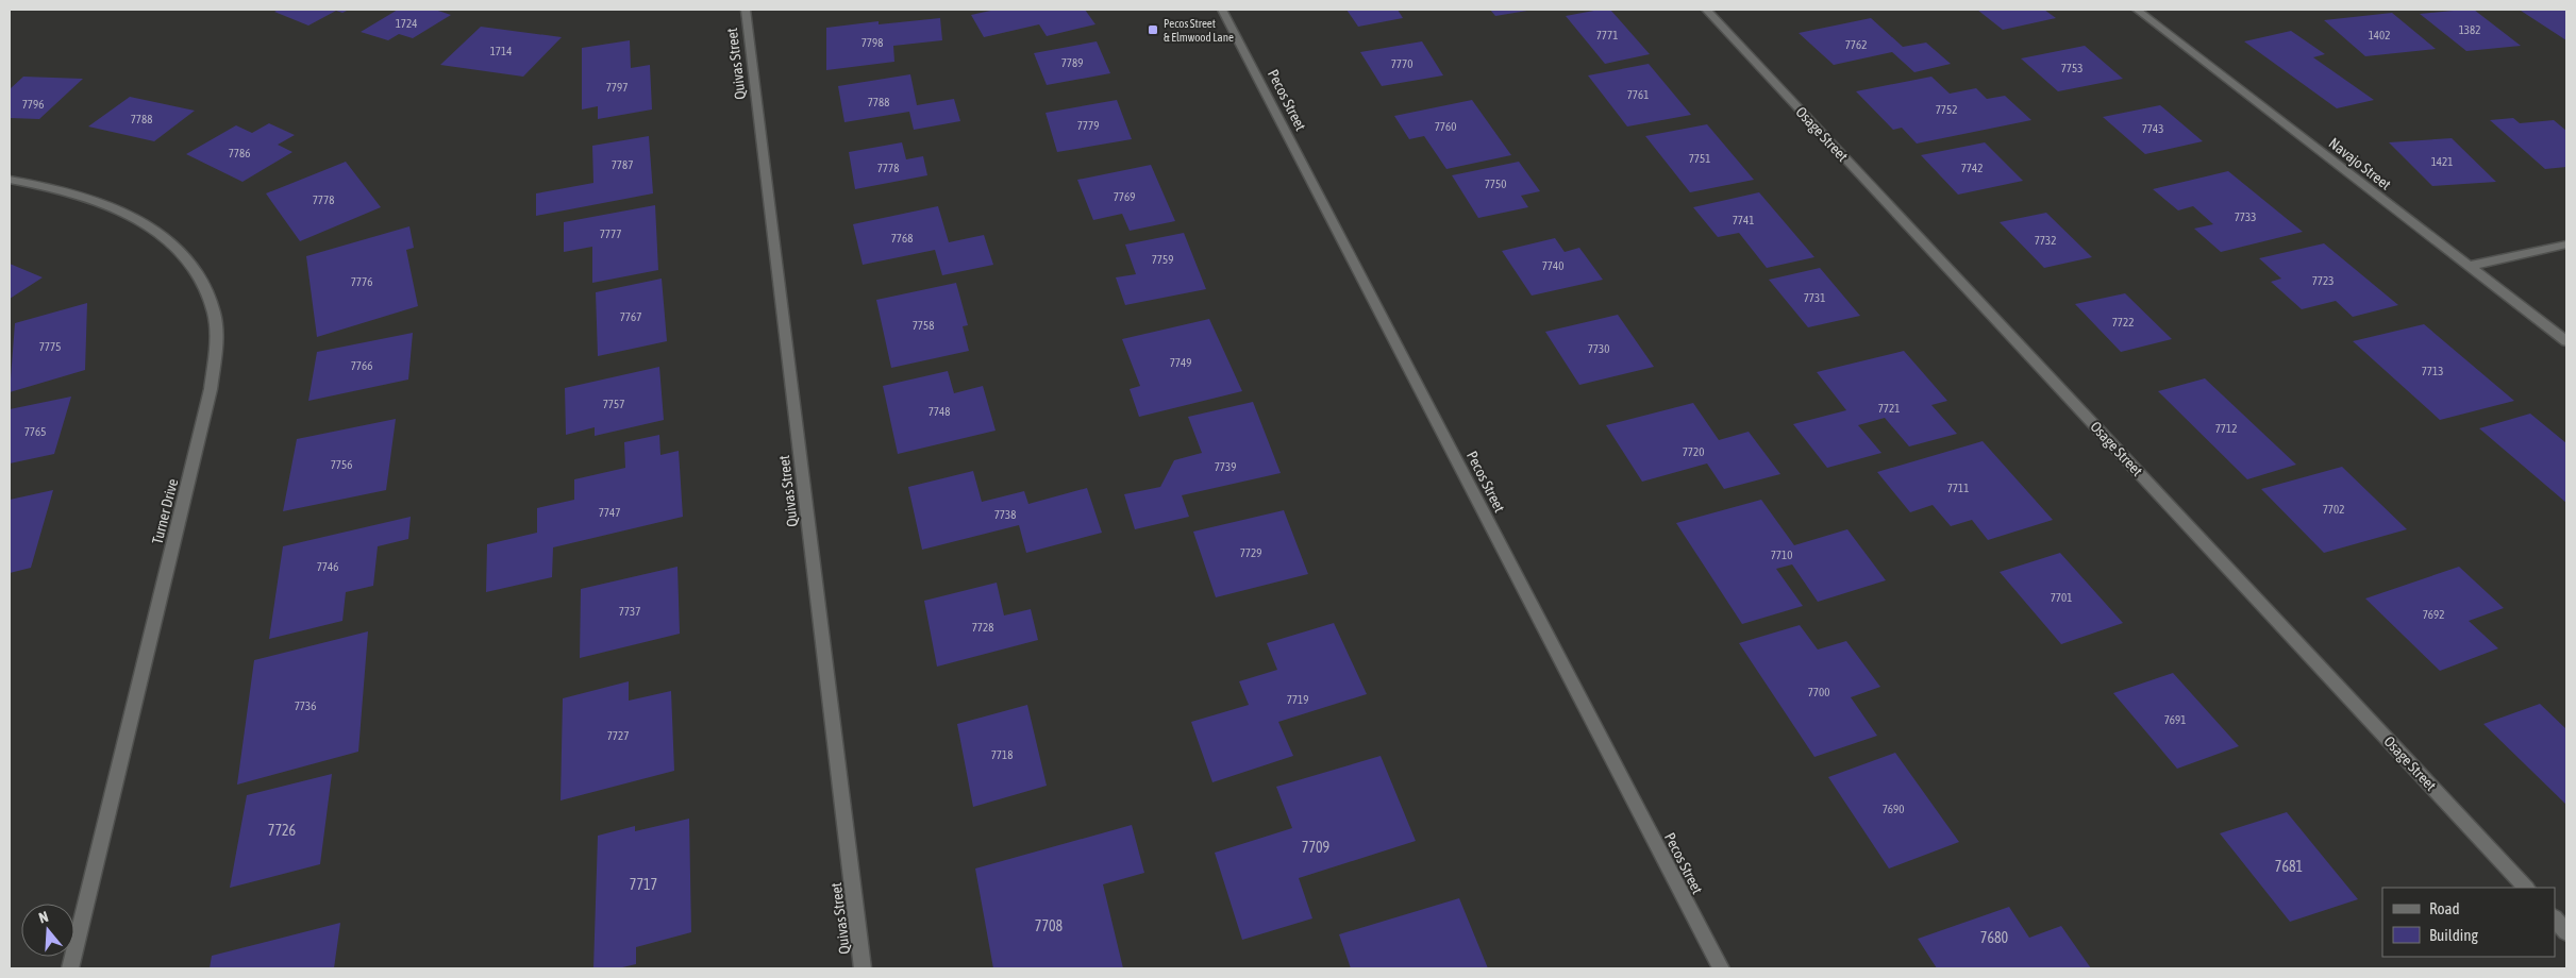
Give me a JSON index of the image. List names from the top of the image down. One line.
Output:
{"streets":{"street":["Quivas Street","Pecos Street","Osage Street","Navajo Street","Turner Drive"]},"places":{"transit":["Pecos Street & Elmwood Lane"]},"house_numbers":["1724","1382","7771","1402","7798","7762","1714","7789","7770","7753","7797","7761","7788","7796","7752","7788","7779","7760","7743","7786","7751","1421","7787","7778","7742","7750","7769","7778","7733","7741","7777","7768","7732","7759","7740","7723","7776","7731","7767","7722","7758","7775","7730","7749","7766","7713","7757","7721","7748","7712","7765","7720","7756","7739","7711","7702","7747","7738","7729","7710","7746","7701","7737","7692","7728","7700","7719","7736","7691","7727","7718","7690","7726","7709","7681","7717","7708","7680"],"legend":["Road","Building"],"north":"top"}
